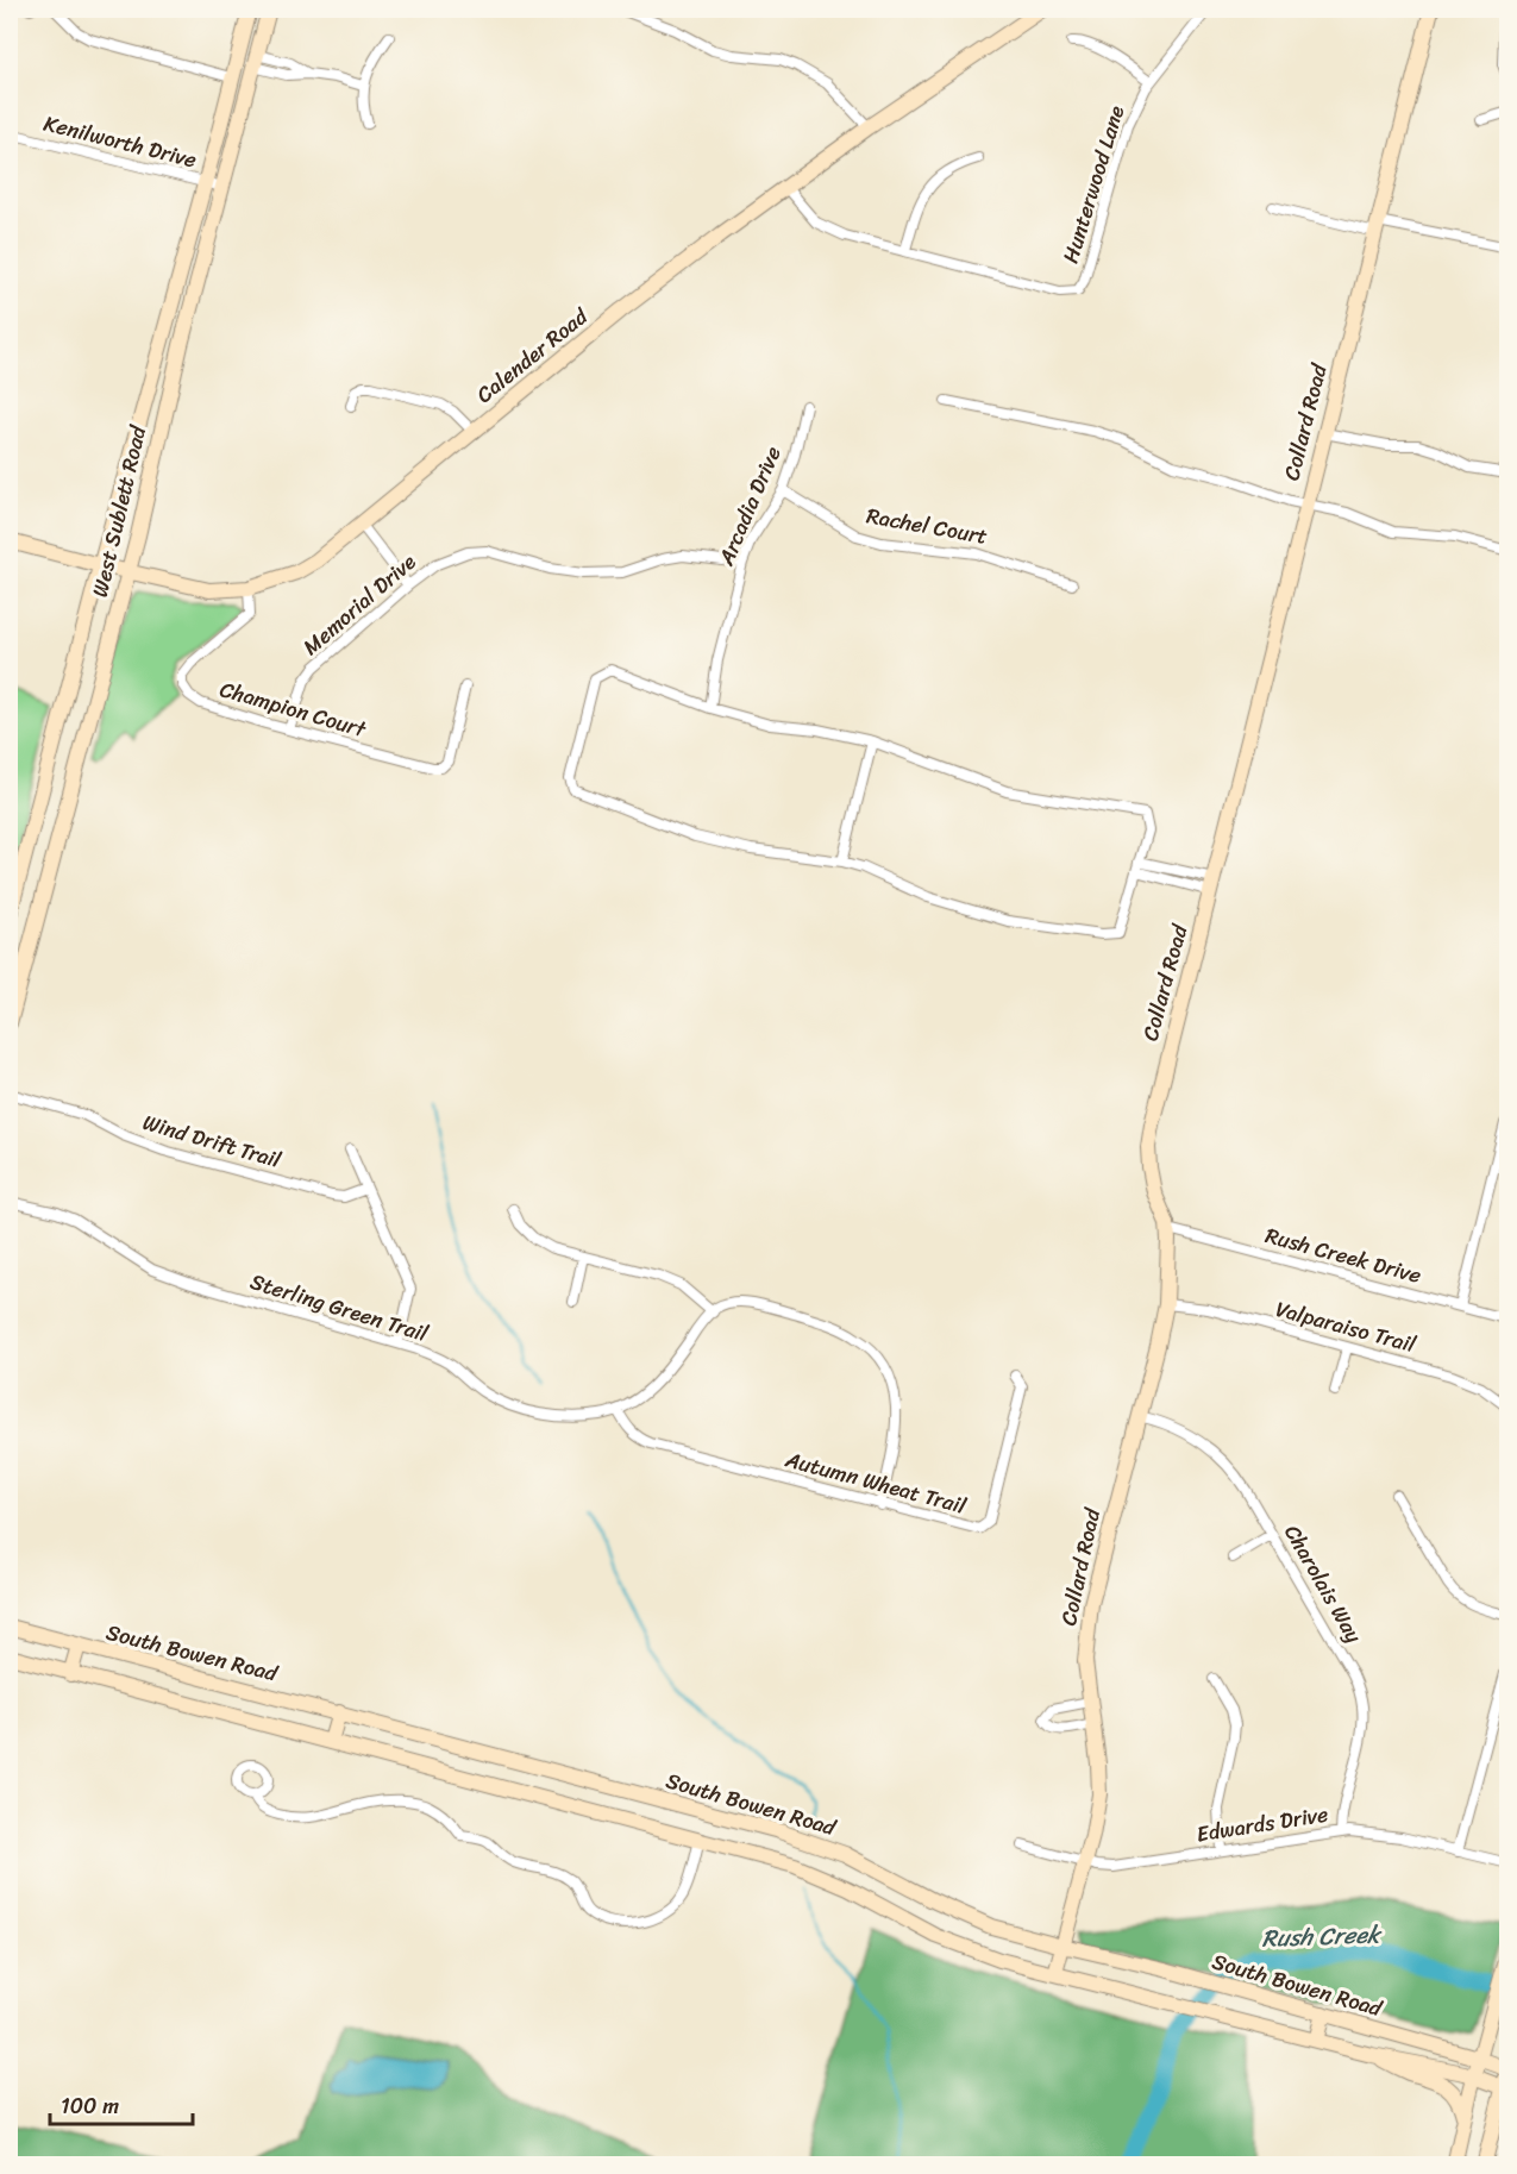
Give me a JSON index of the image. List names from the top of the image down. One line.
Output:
{"streets":{"main road":["Calender Road","Collard Road","West Sublett Road","South Bowen Road"],"street":["Kenilworth Drive","Hunterwood Lane","Arcadia Drive","Rachel Court","Memorial Drive","Champion Court","Wind Drift Trail","Rush Creek Drive","Sterling Green Trail","Valparaiso Trail","Autumn Wheat Trail","Charolais Way","Edwards Drive"]},"crossings":[["Kenilworth Drive","West Sublett Road"],["Hunterwood Lane","Calender Road"],["Calender Road","West Sublett Road"],["Calender Road","Champion Court"],["Collard Road","Rush Creek Drive"],["Collard Road","Valparaiso Trail"],["Collard Road","Charolais Way"],["Collard Road","South Bowen Road"],["Collard Road","Edwards Drive"],["Arcadia Drive","Rachel Court"],["Arcadia Drive","Memorial Drive"],["Memorial Drive","Champion Court"],["Sterling Green Trail","Autumn Wheat Trail"],["Charolais Way","Edwards Drive"]],"water":["Rush Creek"],"scale_bar":"100 m"}
